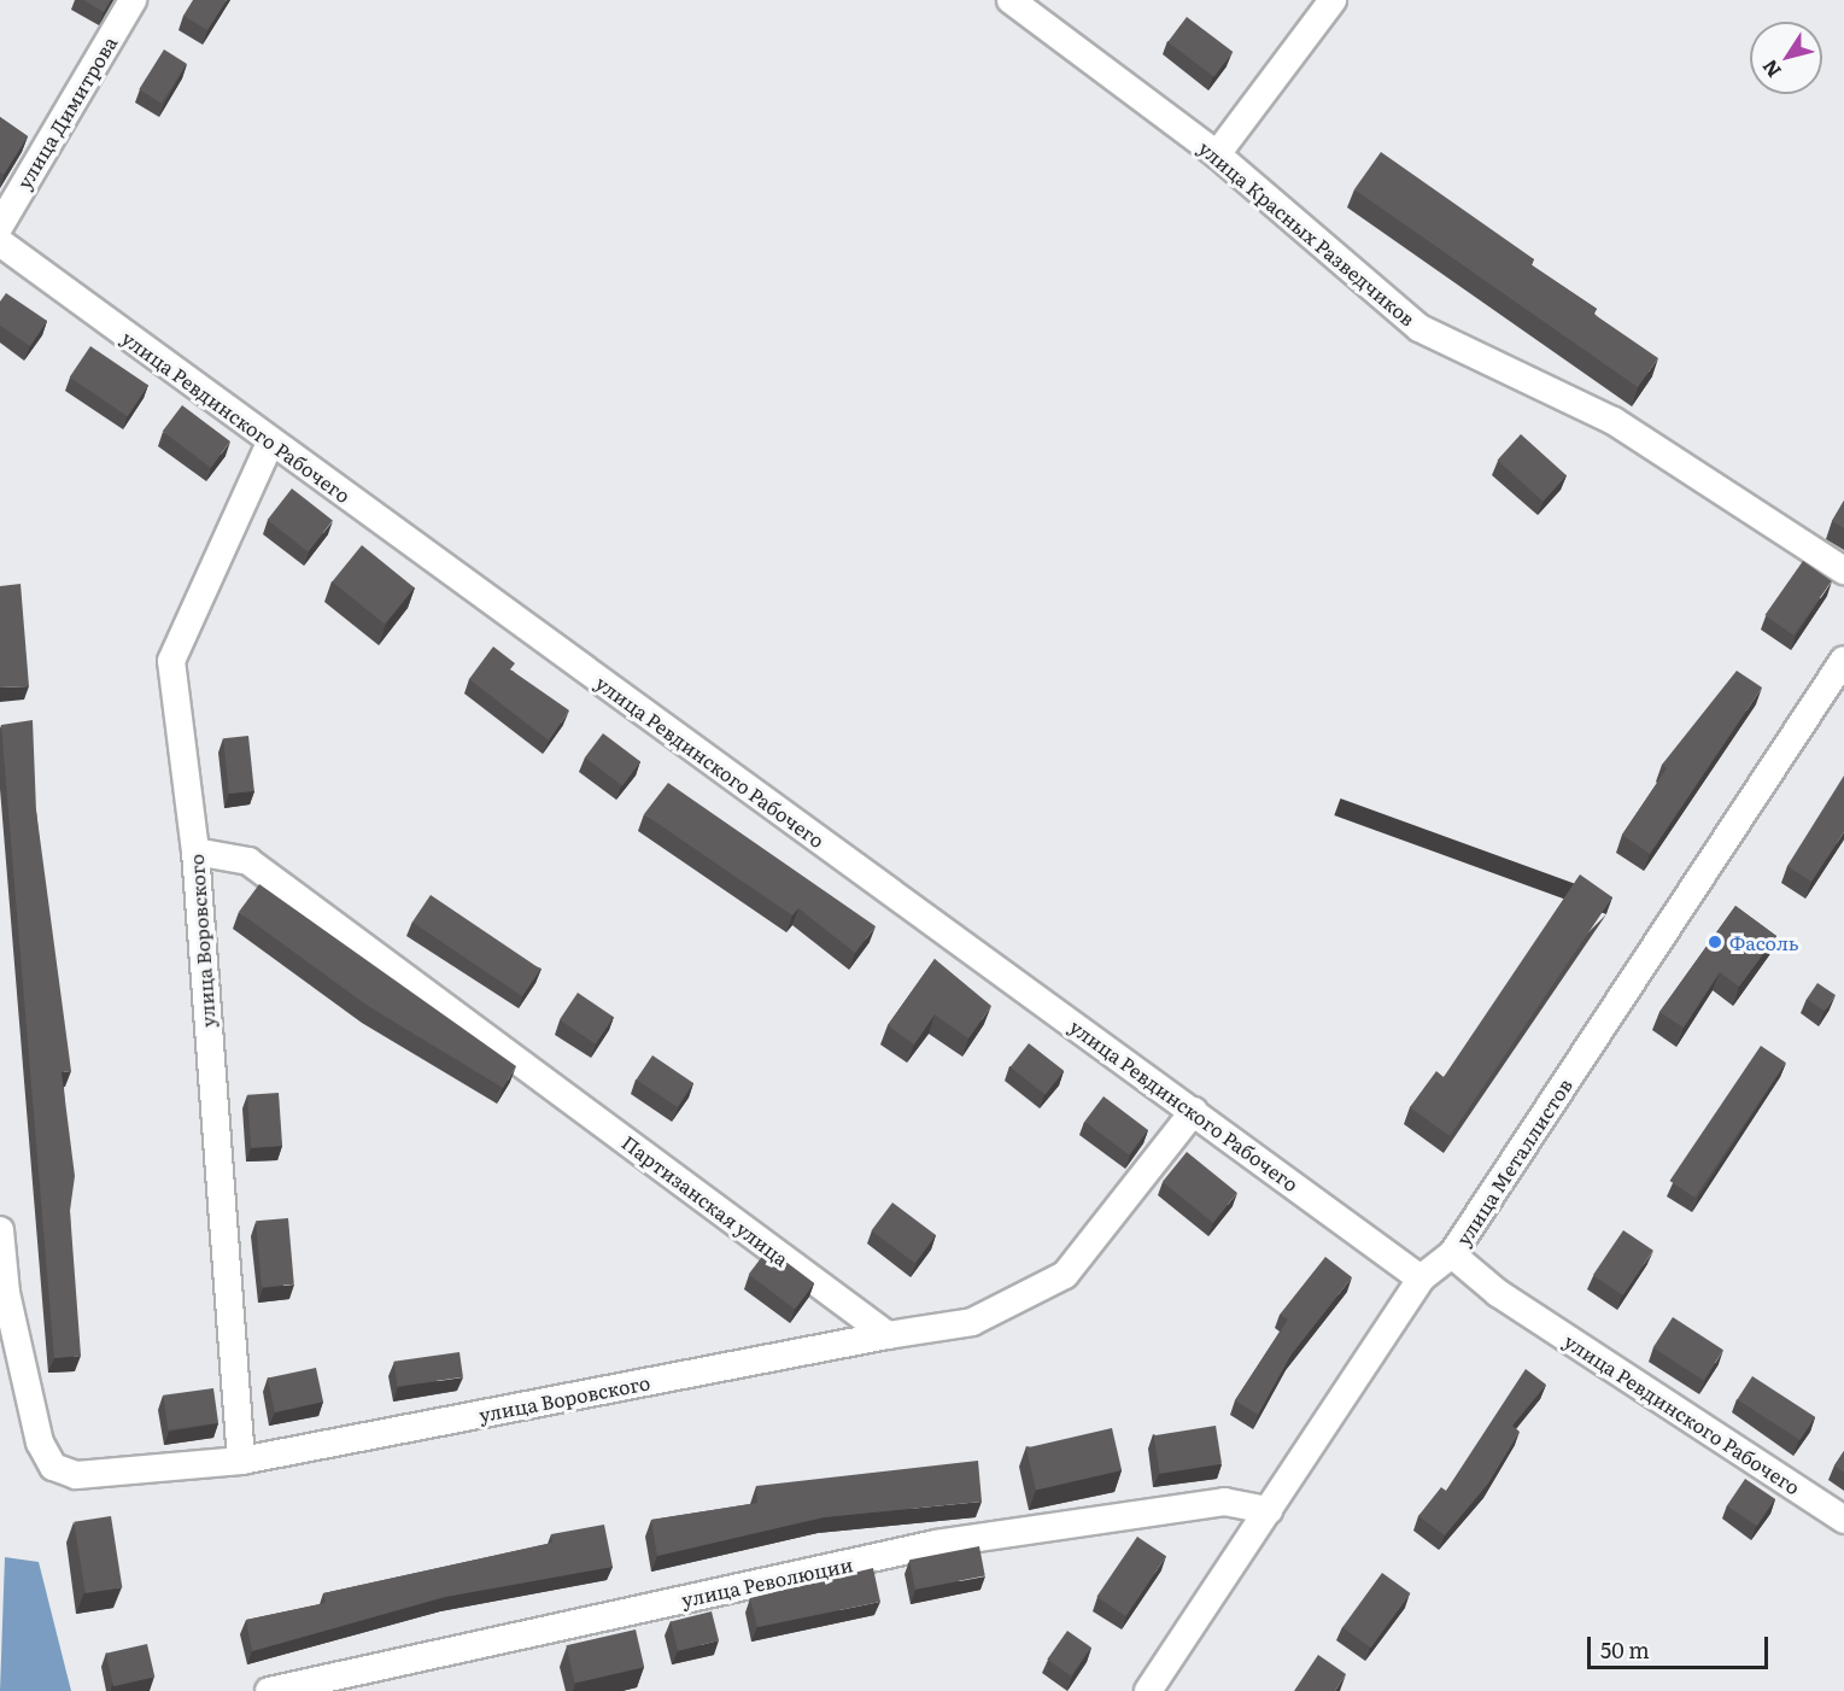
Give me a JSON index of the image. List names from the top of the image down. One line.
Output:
{"streets":{"street":["улица Димитрова","улица Красных Разведчиков","улица Ревдинского Рабочего","улица Воровского","улица Металлистов","Партизанская улица","улица Революции"]},"crossings":[["улица Ревдинского Рабочего","улица Воровского"],["улица Ревдинского Рабочего","улица Металлистов"],["улица Воровского","Партизанская улица"],["улица Металлистов","улица Революции"]],"places":["Фасоль"],"scale_bar":"50 m","north":"bottom left"}
